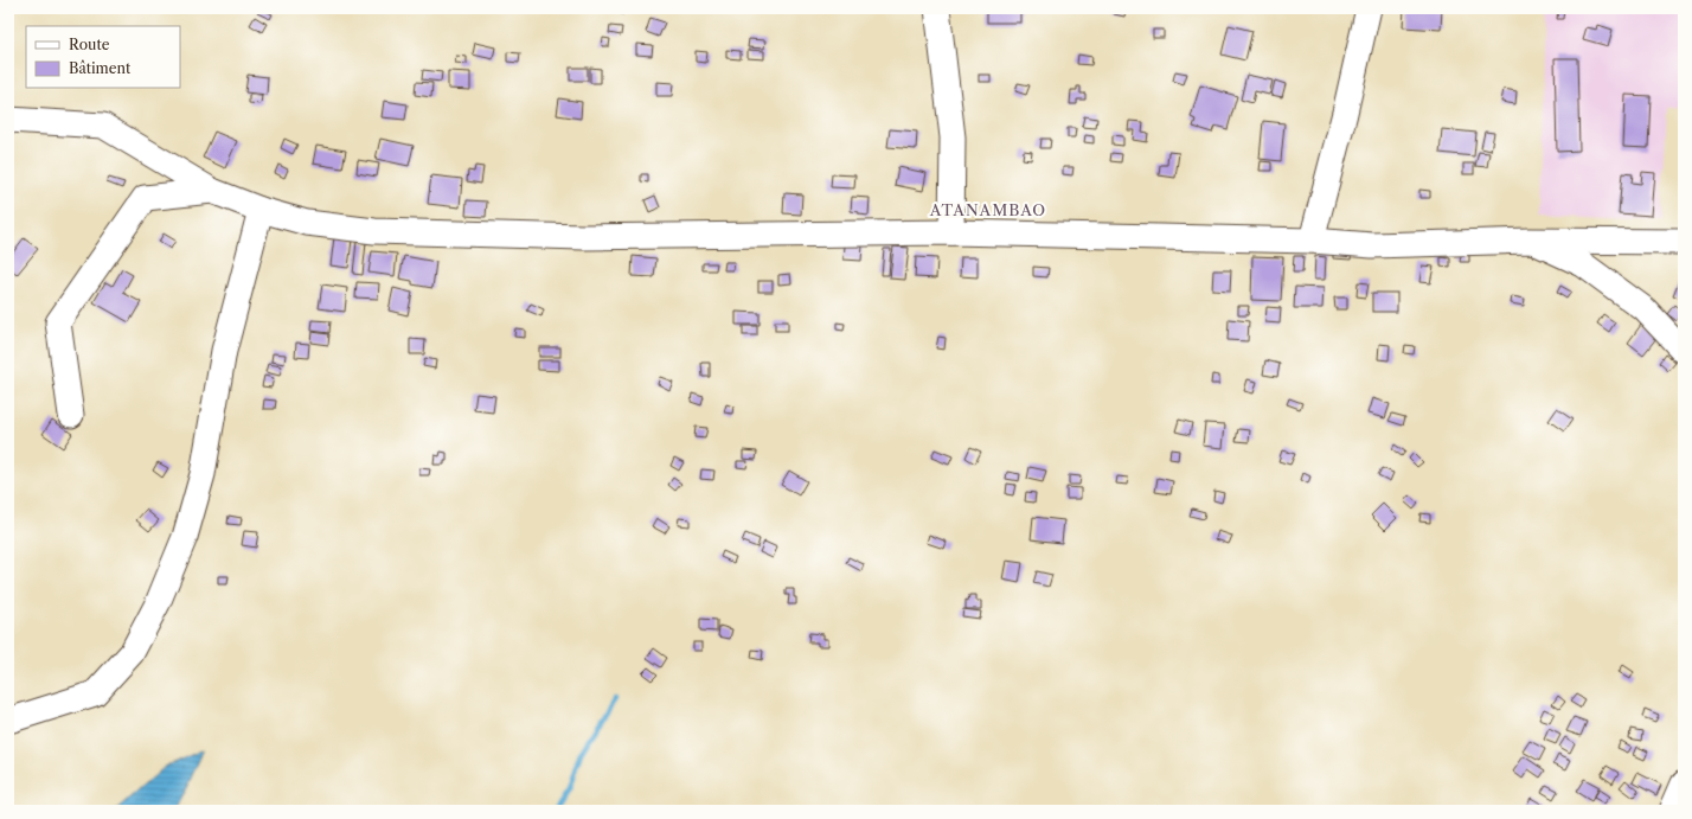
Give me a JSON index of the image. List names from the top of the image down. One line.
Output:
{"districts":["ATANAMBAO"],"legend":["Route","Bâtiment"]}
